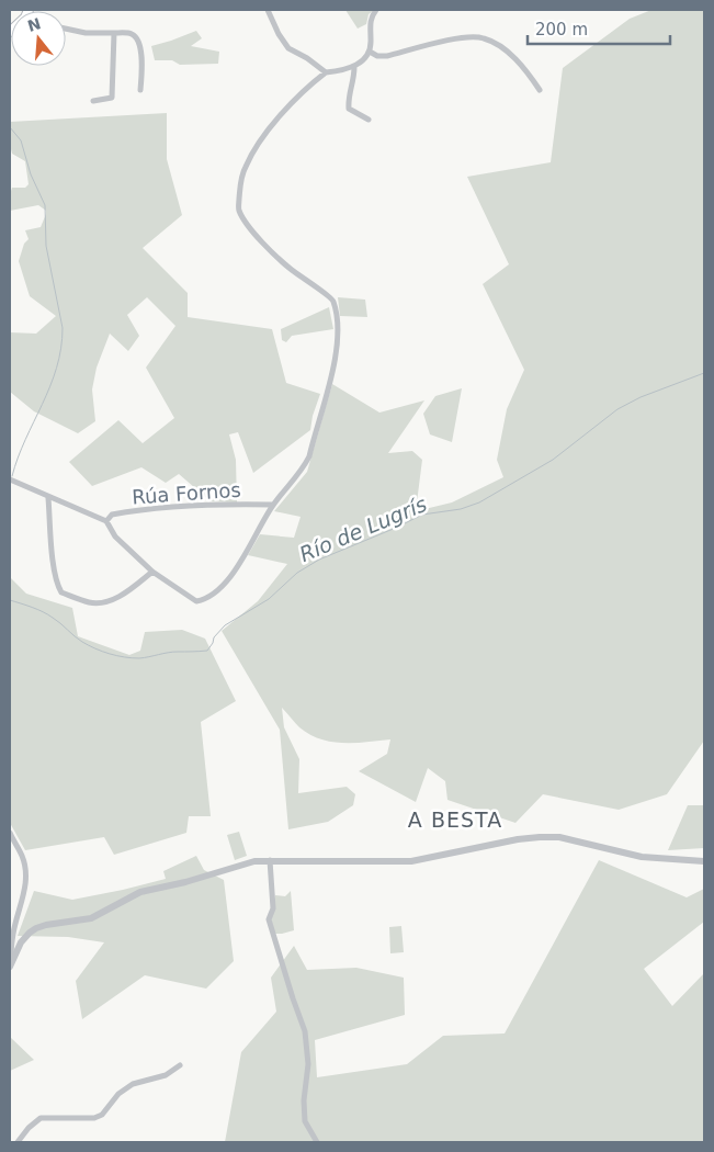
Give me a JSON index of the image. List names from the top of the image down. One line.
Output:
{"streets":{"street":["Rúa Fornos"]},"districts":["A BESTA"],"water":["Río de Lugrís"],"scale_bar":"200 m","north":"top"}
